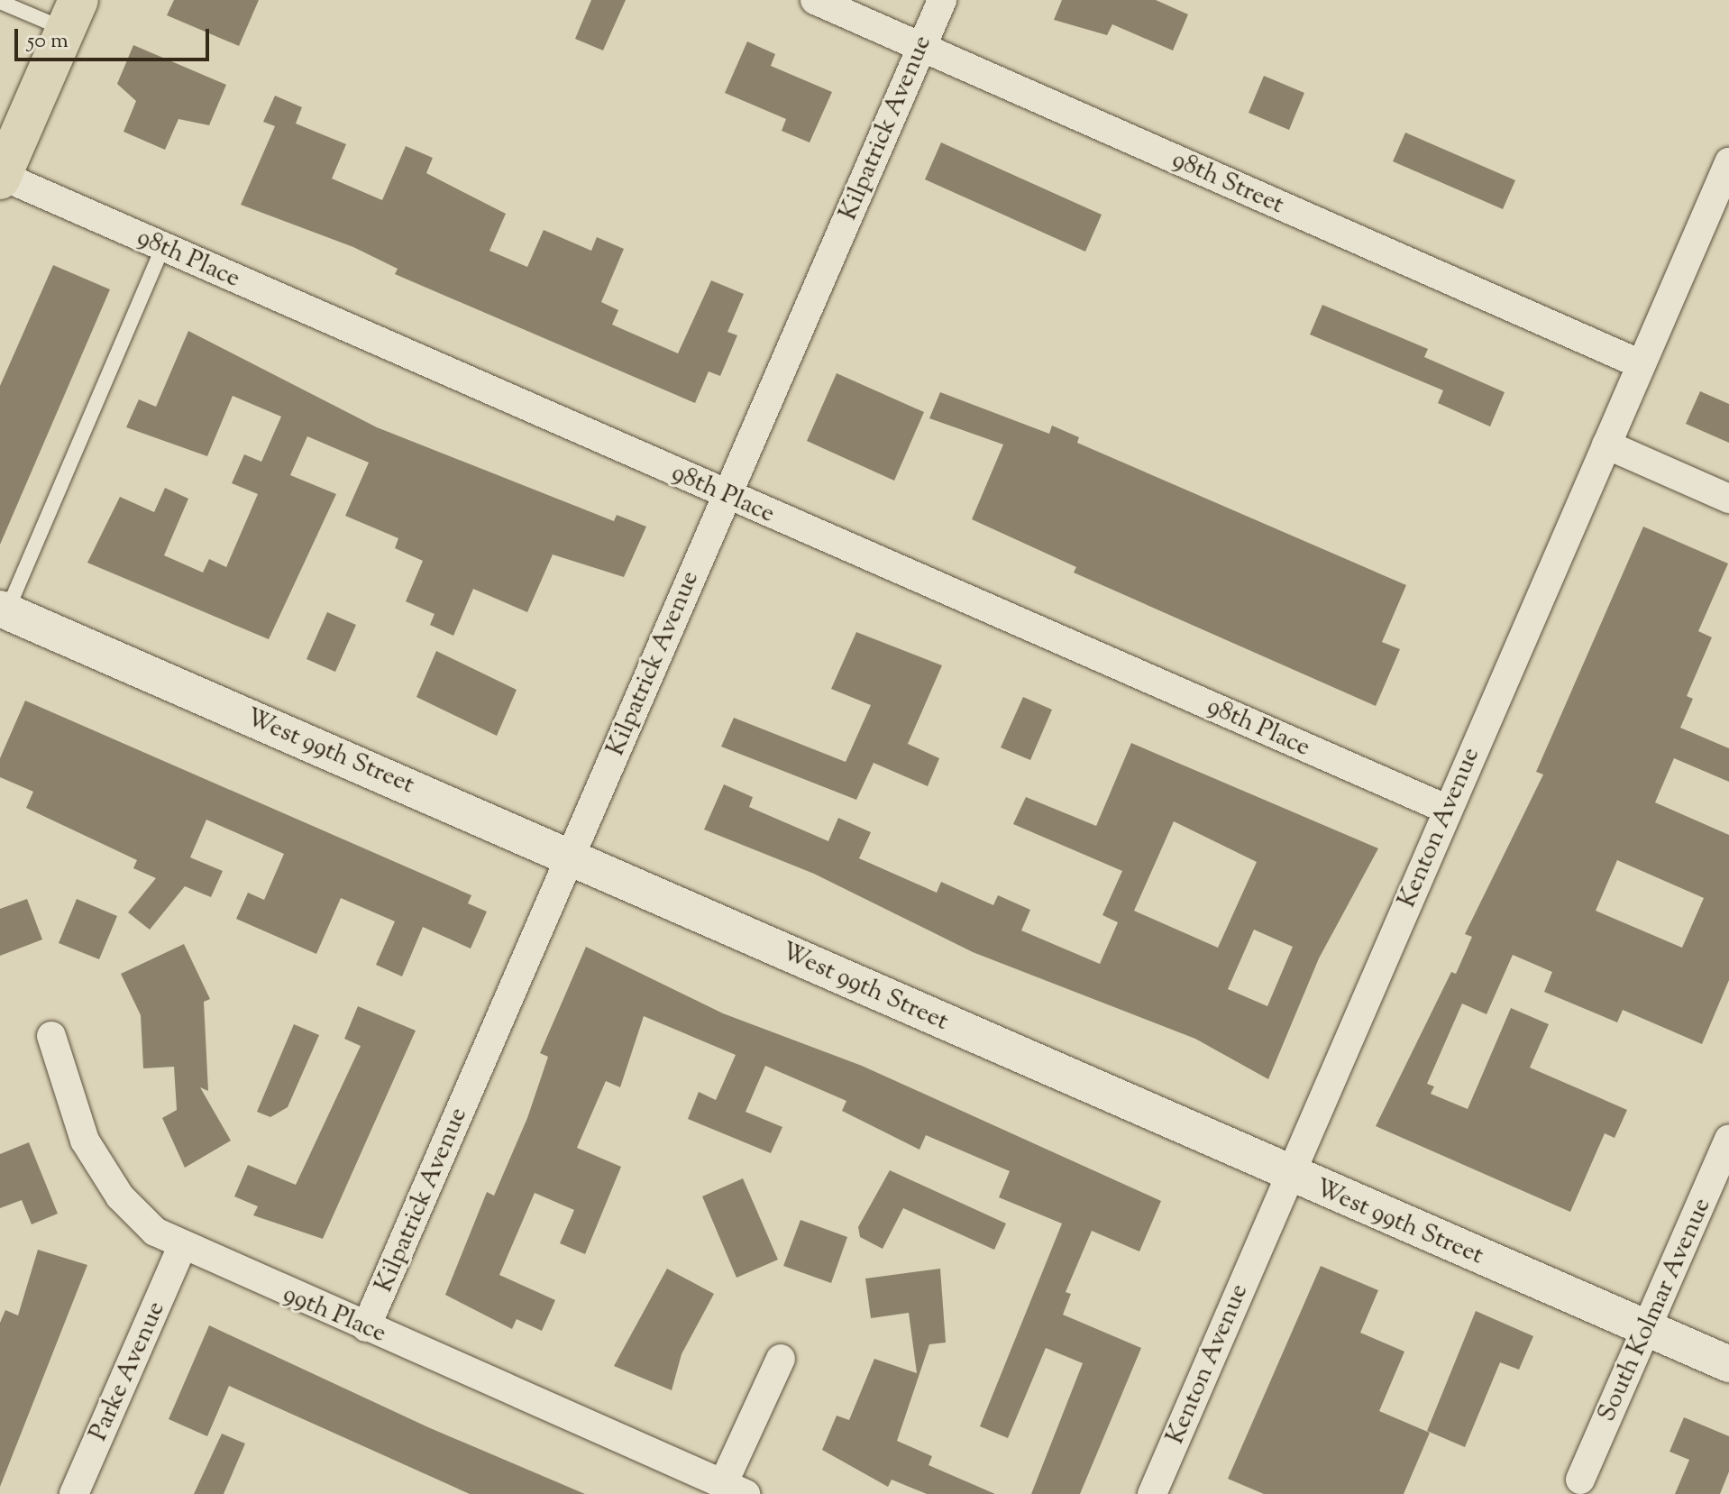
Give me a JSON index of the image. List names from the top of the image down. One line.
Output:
{"streets":{"street":["Kilpatrick Avenue","98th Street","98th Place","West 99th Street","Kenton Avenue","South Kolmar Avenue","99th Place","Parke Avenue"]},"crossings":[["Kilpatrick Avenue","98th Street"],["Kilpatrick Avenue","98th Place"],["Kilpatrick Avenue","West 99th Street"],["Kilpatrick Avenue","99th Place"],["98th Street","Kenton Avenue"],["98th Place","Kenton Avenue"],["West 99th Street","Kenton Avenue"],["West 99th Street","South Kolmar Avenue"],["99th Place","Parke Avenue"]],"scale_bar":"50 m"}
